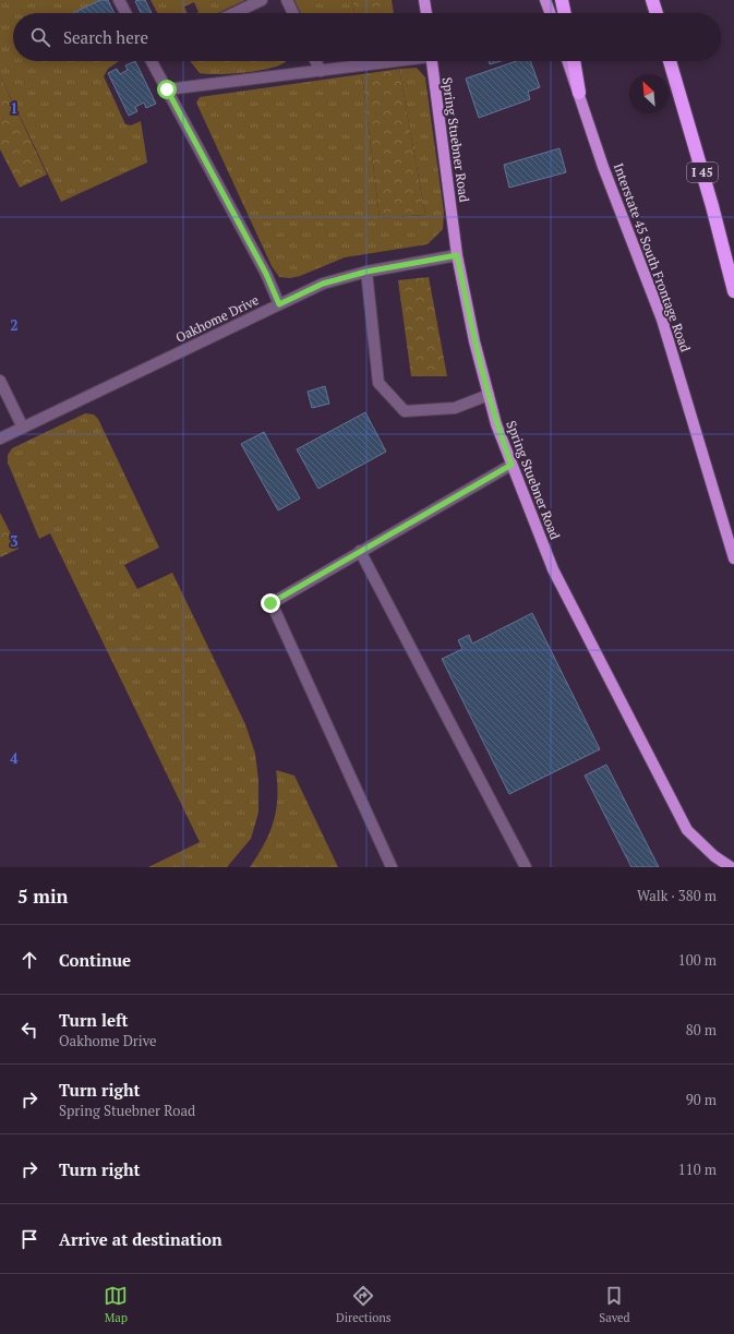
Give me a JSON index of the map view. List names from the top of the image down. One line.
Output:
{"streets":{"highway":["I 45"],"main road":["Spring Stuebner Road","Interstate 45 South Frontage Road"],"street":["Oakhome Drive"]},"crossings":[["Spring Stuebner Road","Oakhome Drive"]],"north":"top left","page":{"search":"Search here","heading":["5 min","Walk · 380 m"],"list":[["Continue","100 m"],["Turn left","Oakhome Drive","80 m"],["Turn right","Spring Stuebner Road","90 m"],["Turn right","110 m"],"Arrive at destination"],"nav":["Map","Directions","Saved"]},"grid":{"rows":["1","2","3","4"]}}
